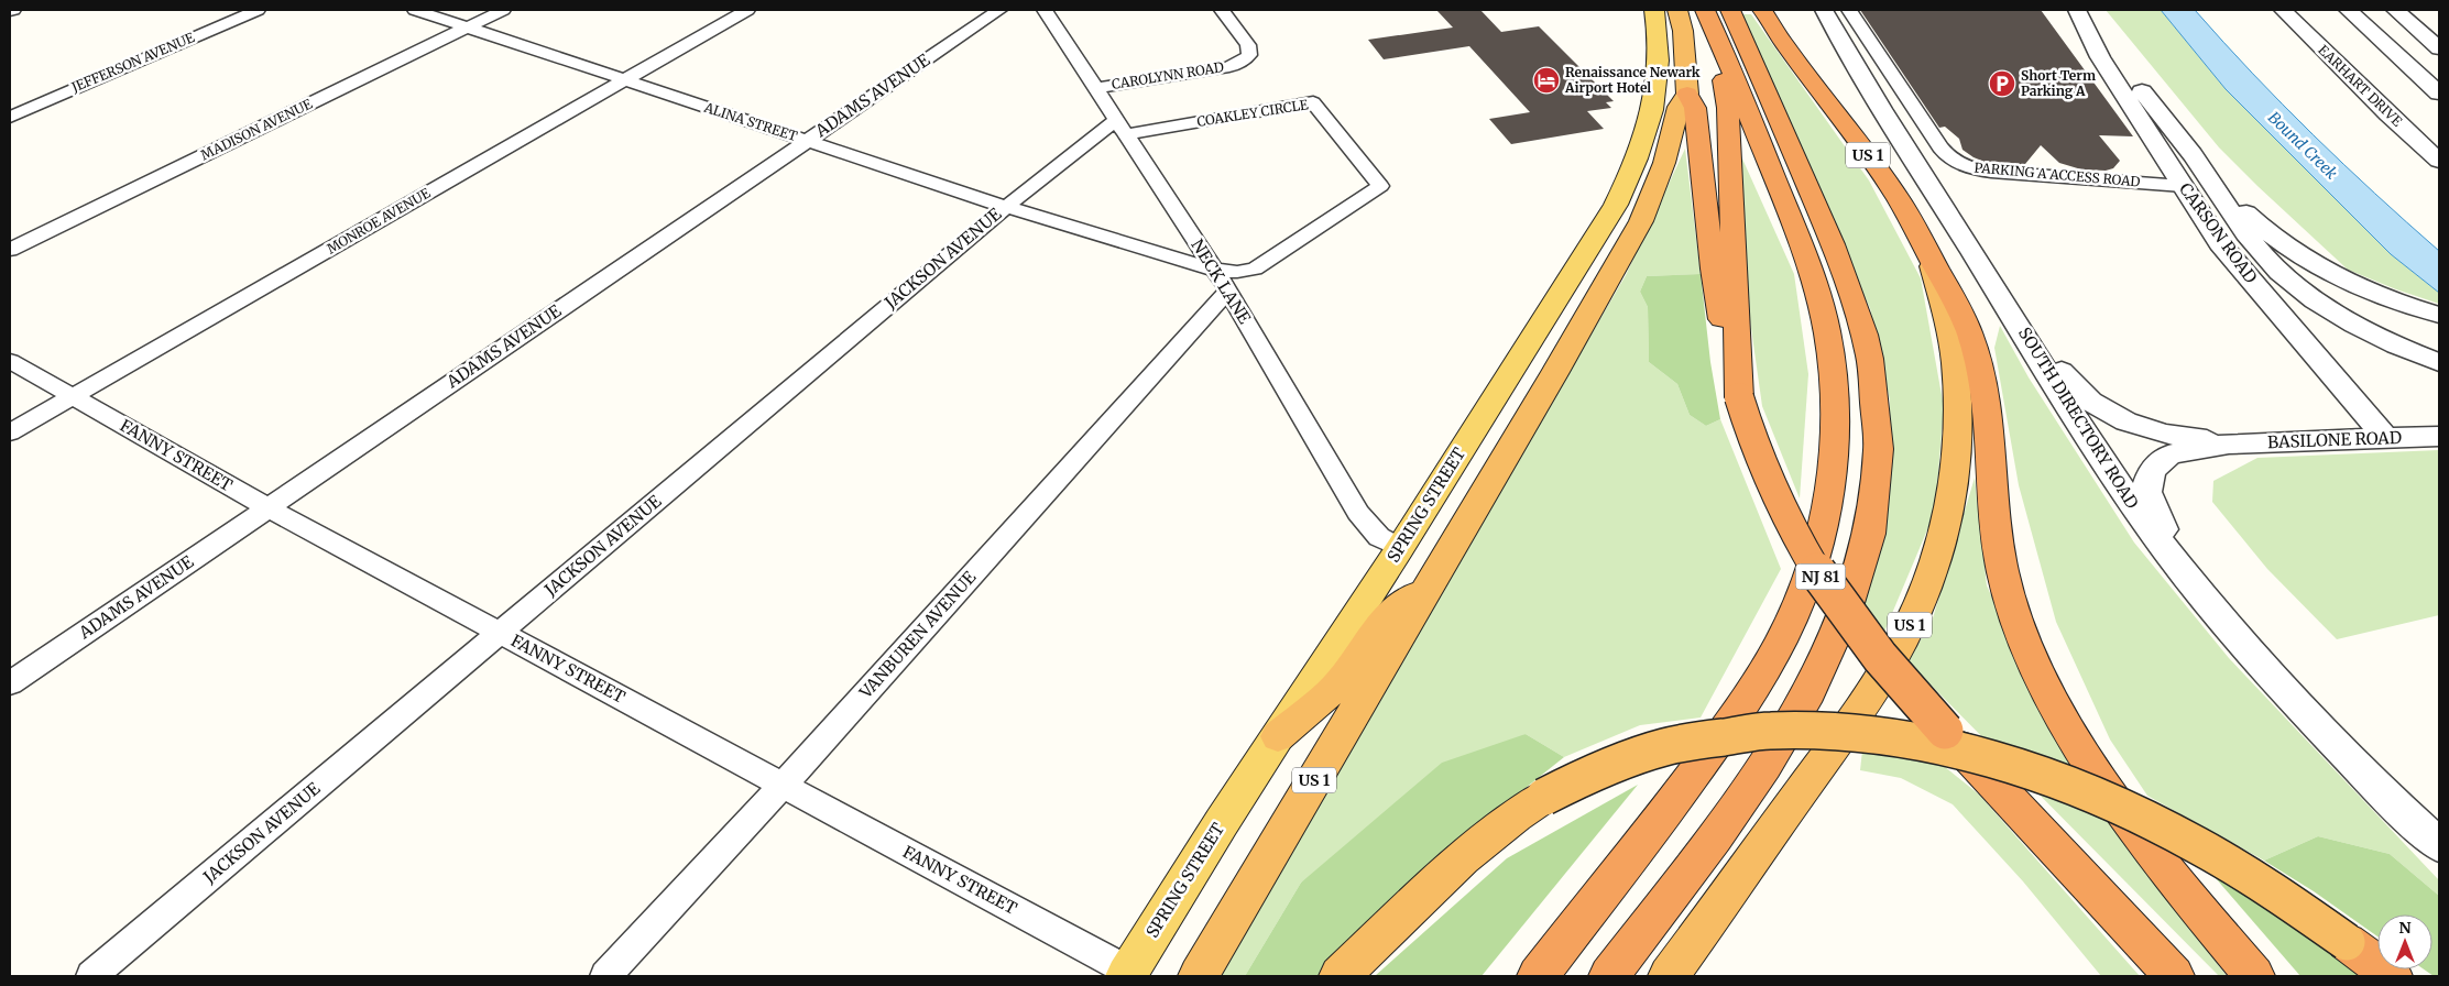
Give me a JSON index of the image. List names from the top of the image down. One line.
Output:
{"streets":{"highway":["US 1","NJ 81"],"main road":["SPRING STREET"],"street":["JEFFERSON AVENUE","CAROLYNN ROAD","EARHART DRIVE","ADAMS AVENUE","COAKLEY CIRCLE","ALINA STREET","MADISON AVENUE","PARKING A ACCESS ROAD","MONROE AVENUE","CARSON ROAD","JACKSON AVENUE","NECK LANE","SOUTH DIRECTORY ROAD","BASILONE ROAD","FANNY STREET","VANBUREN AVENUE"]},"crossings":[["CAROLYNN ROAD","NECK LANE"],["ADAMS AVENUE","ALINA STREET"],["ADAMS AVENUE","FANNY STREET"],["COAKLEY CIRCLE","ALINA STREET"],["COAKLEY CIRCLE","JACKSON AVENUE"],["COAKLEY CIRCLE","NECK LANE"],["ALINA STREET","MADISON AVENUE"],["ALINA STREET","MONROE AVENUE"],["ALINA STREET","JACKSON AVENUE"],["ALINA STREET","NECK LANE"],["PARKING A ACCESS ROAD","CARSON ROAD"],["MONROE AVENUE","FANNY STREET"],["CARSON ROAD","BASILONE ROAD"],["JACKSON AVENUE","NECK LANE"],["JACKSON AVENUE","FANNY STREET"],["NECK LANE","SPRING STREET"],["NECK LANE","VANBUREN AVENUE"],["SOUTH DIRECTORY ROAD","BASILONE ROAD"],["FANNY STREET","SPRING STREET"],["FANNY STREET","VANBUREN AVENUE"]],"water":["Bound Creek"],"places":{"hotel":["Renaissance Newark Airport Hotel"],"parking":["Short Term Parking A"]},"north":"top"}
